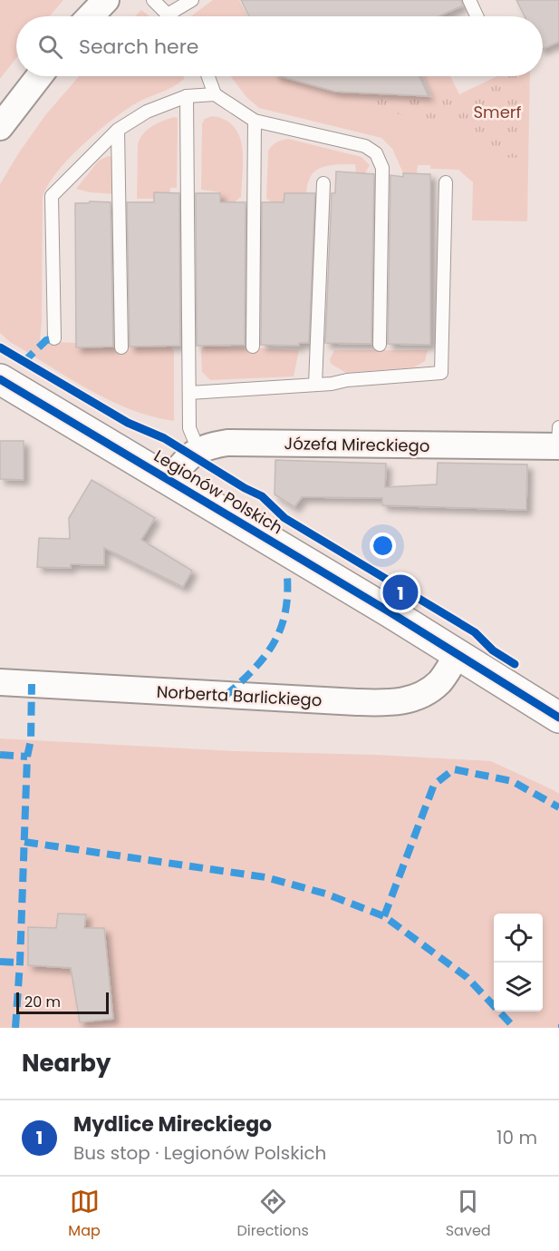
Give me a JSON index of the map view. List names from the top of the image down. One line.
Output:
{"streets":{"street":["Józefa Mireckiego","Legionów Polskich","Norberta Barlickiego"]},"crossings":[["Józefa Mireckiego","Legionów Polskich"],["Legionów Polskich","Norberta Barlickiego"]],"parks":["Smerf"],"scale_bar":"20 m","page":{"search":"Search here","pins":"1","scale":"20 m","heading":"Nearby","list":[{"mark":"1","name":"Mydlice Mireckiego","note":"Bus stop · Legionów Polskich","value":"10 m"}],"nav":["Map","Directions","Saved"]}}
